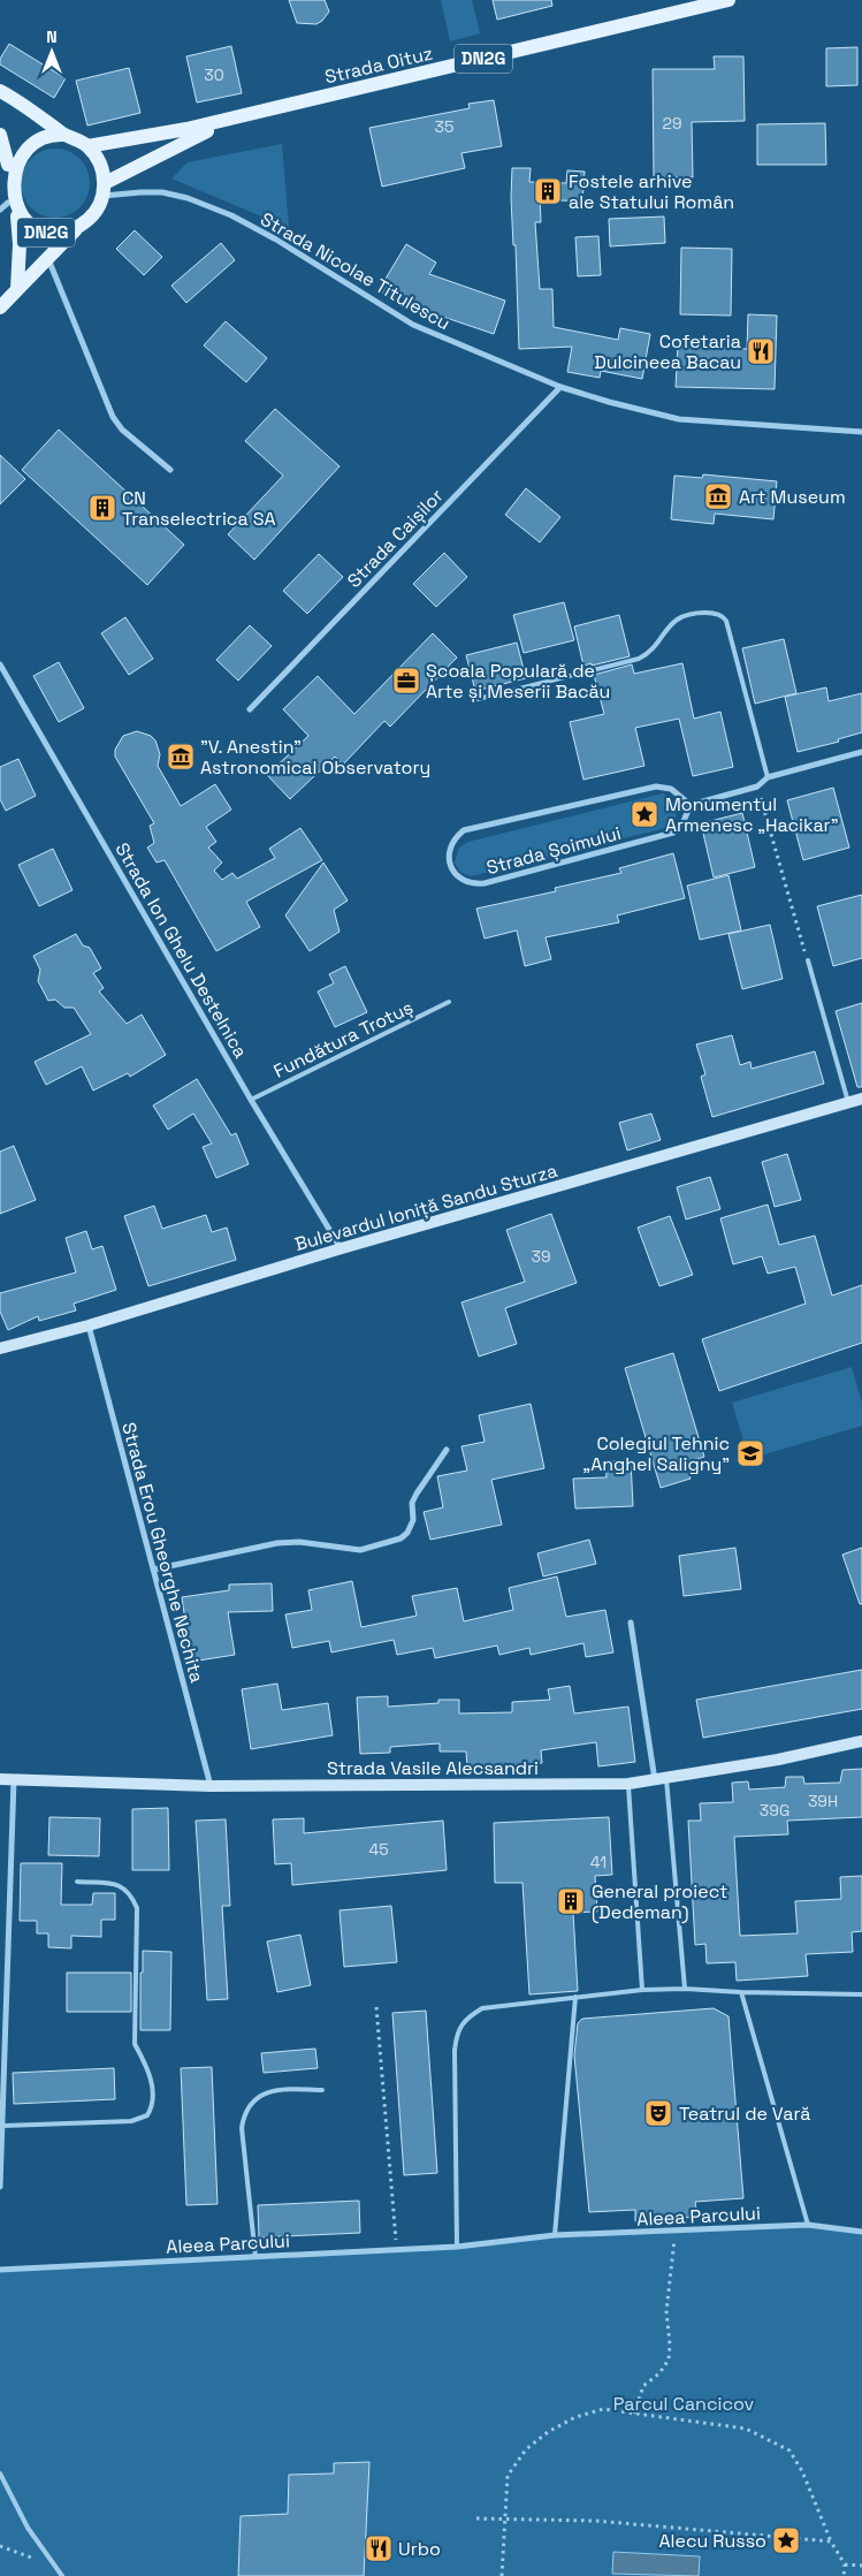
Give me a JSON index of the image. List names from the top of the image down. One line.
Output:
{"streets":{"main road":["DN2G","Strada Oituz"],"street":["Strada Nicolae Titulescu","Strada Caișilor","Strada Șoimului","Strada Ion Ghelu Destelnica","Bulevardul Ioniță Sandu Sturza","Strada Erou Gheorghe Nechita","Strada Vasile Alecsandri","Aleea Parcului"],"lane":["Fundătura Trotuș"]},"crossings":[["DN2G","Strada Oituz"],["DN2G","Strada Nicolae Titulescu"],["Strada Oituz","Strada Nicolae Titulescu"],["Strada Nicolae Titulescu","Strada Caișilor"],["Strada Ion Ghelu Destelnica","Fundătura Trotuș"],["Strada Ion Ghelu Destelnica","Bulevardul Ioniță Sandu Sturza"],["Bulevardul Ioniță Sandu Sturza","Strada Erou Gheorghe Nechita"],["Strada Erou Gheorghe Nechita","Strada Vasile Alecsandri"]],"parks":["Parcul Cancicov"],"places":{"building":["Fostele arhive ale Statului Român","CN Transelectrica SA","General proiect (Dedeman)"],"restaurant":["Cofetaria Dulcineea Bacau","Urbo"],"museum":["Art Museum","\"V. Anestin\" Astronomical Observatory"],"office":["Școala Populară de Arte și Meserii Bacău"],"place":["Monumentul Armenesc „Hacikar”","Alecu Russo"],"school or university":["Colegiul Tehnic „Anghel Saligny”"],"theatre":["Teatrul de Vară"]},"house_numbers":["30","29","35","39","39H","39G","45","41"],"north":"top"}
